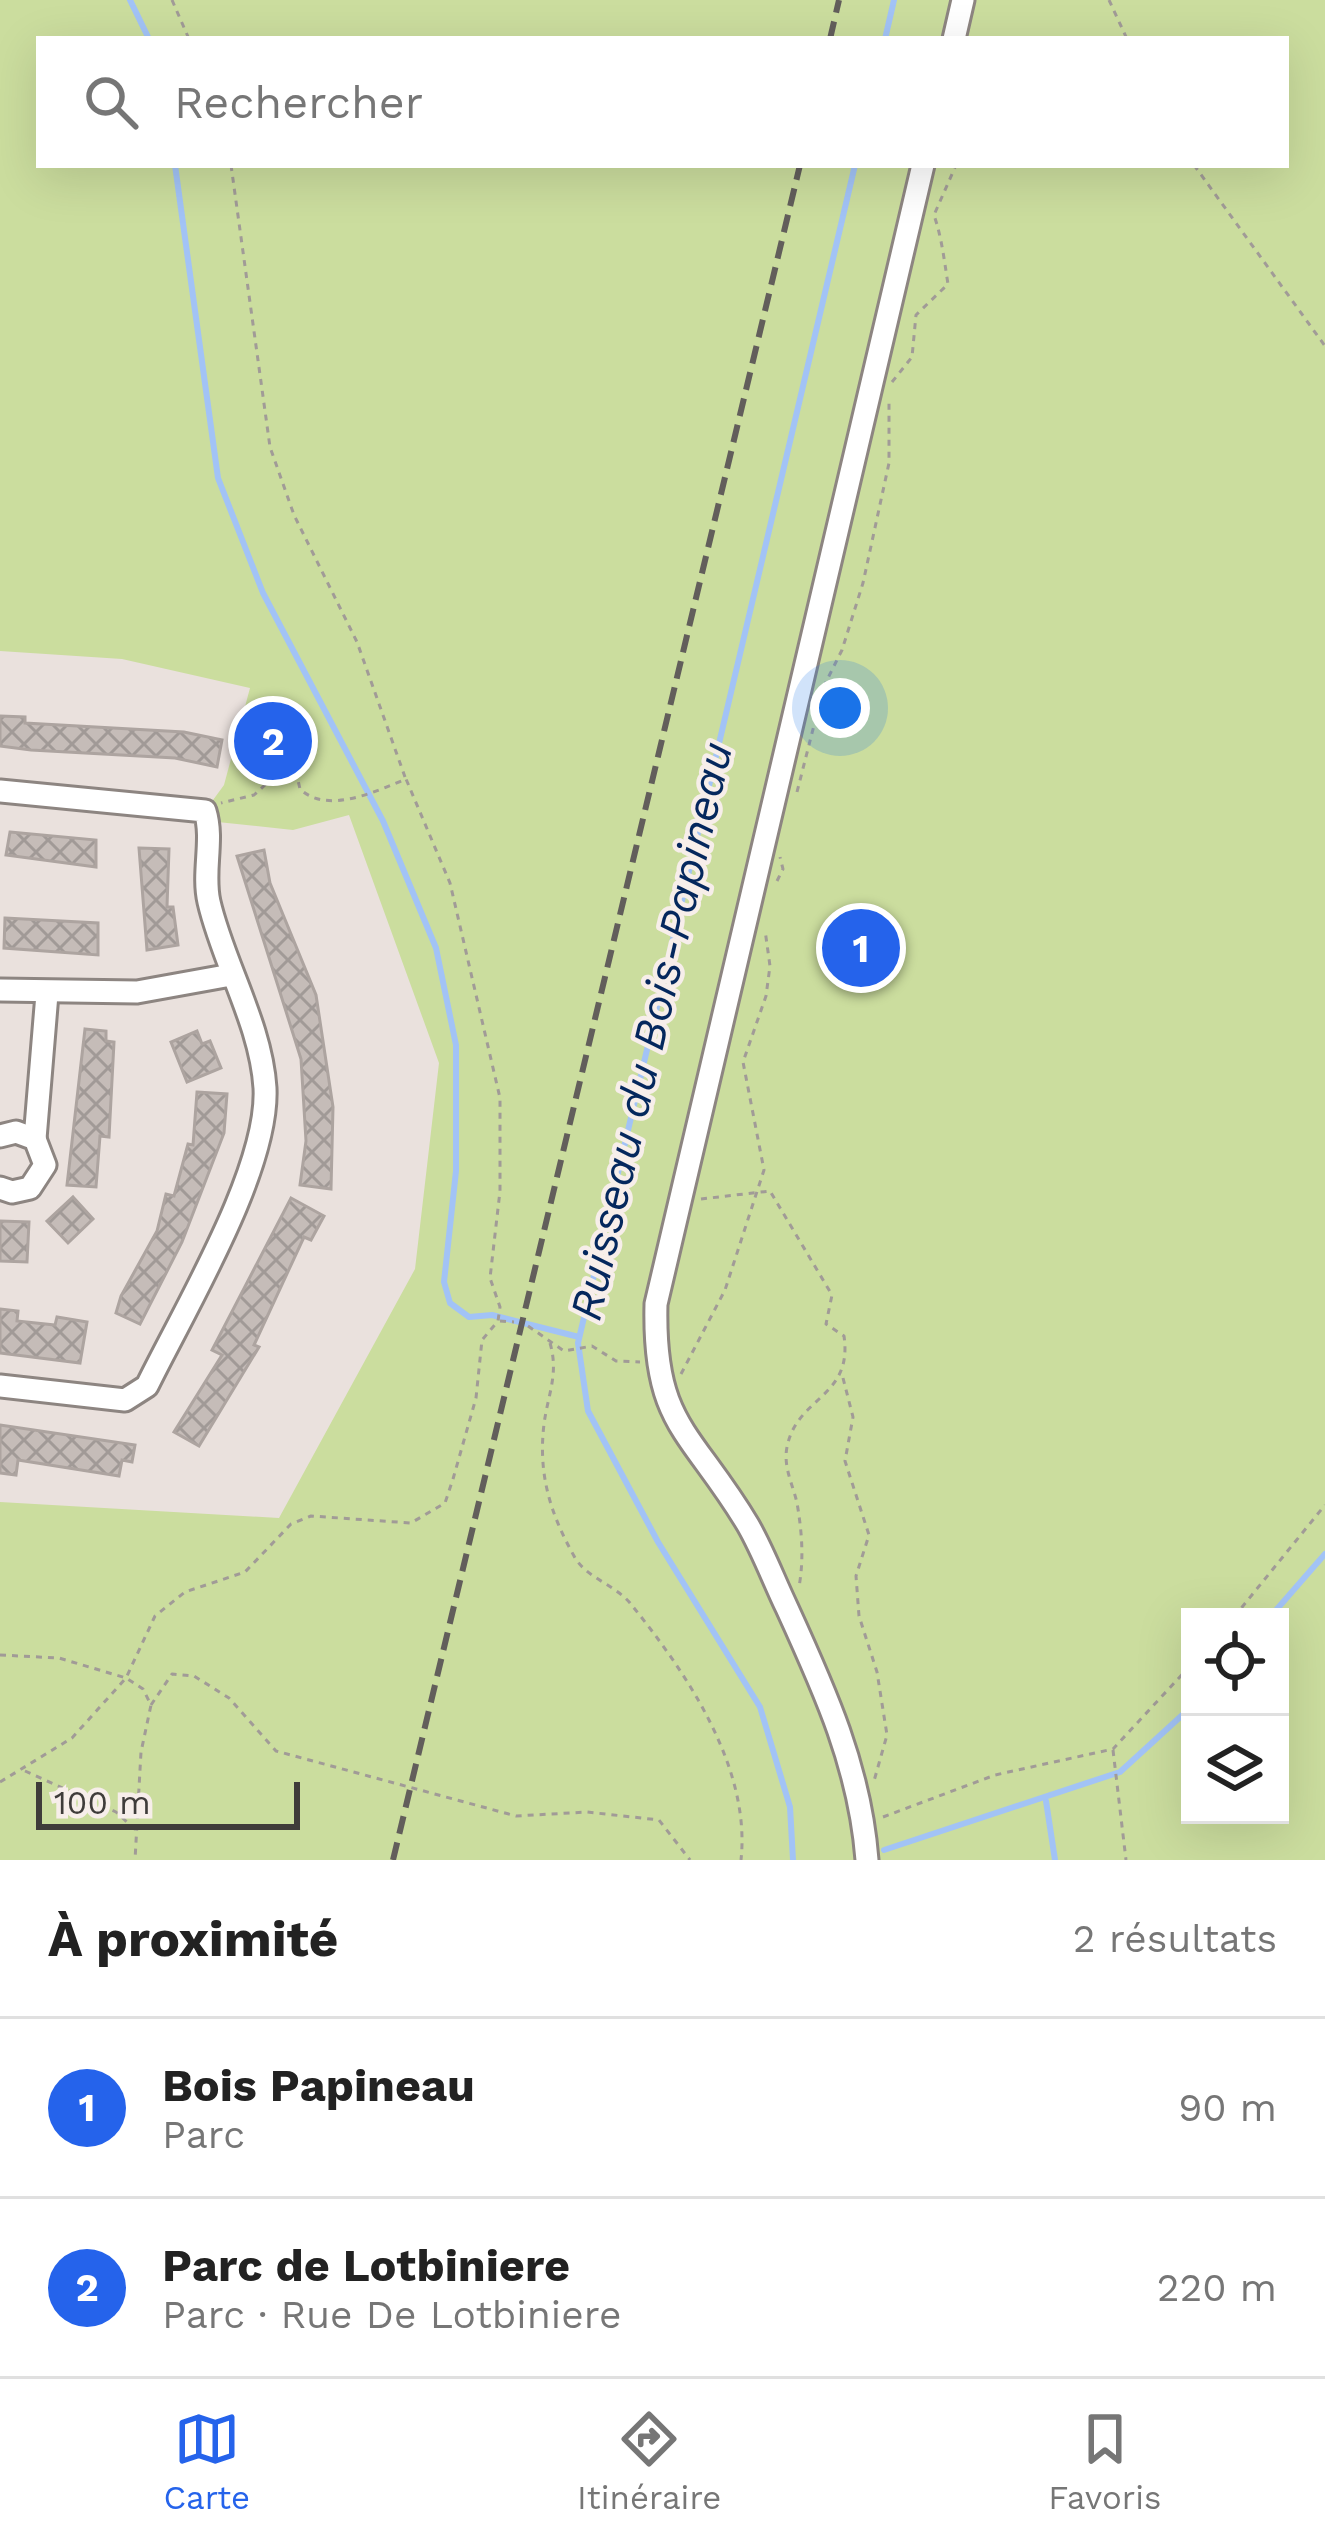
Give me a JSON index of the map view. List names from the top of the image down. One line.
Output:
{"water":["Ruisseau du Bois-Papineau"],"scale_bar":"100 m","page":{"search":"Rechercher","pins":["2","1"],"scale":"100 m","heading":["À proximité","2 résultats"],"list":[{"mark":"1","name":"Bois Papineau","note":"Parc","value":"90 m"},{"mark":"2","name":"Parc de Lotbiniere","note":"Parc · Rue De Lotbiniere","value":"220 m"}],"nav":["Carte","Itinéraire","Favoris"]}}
